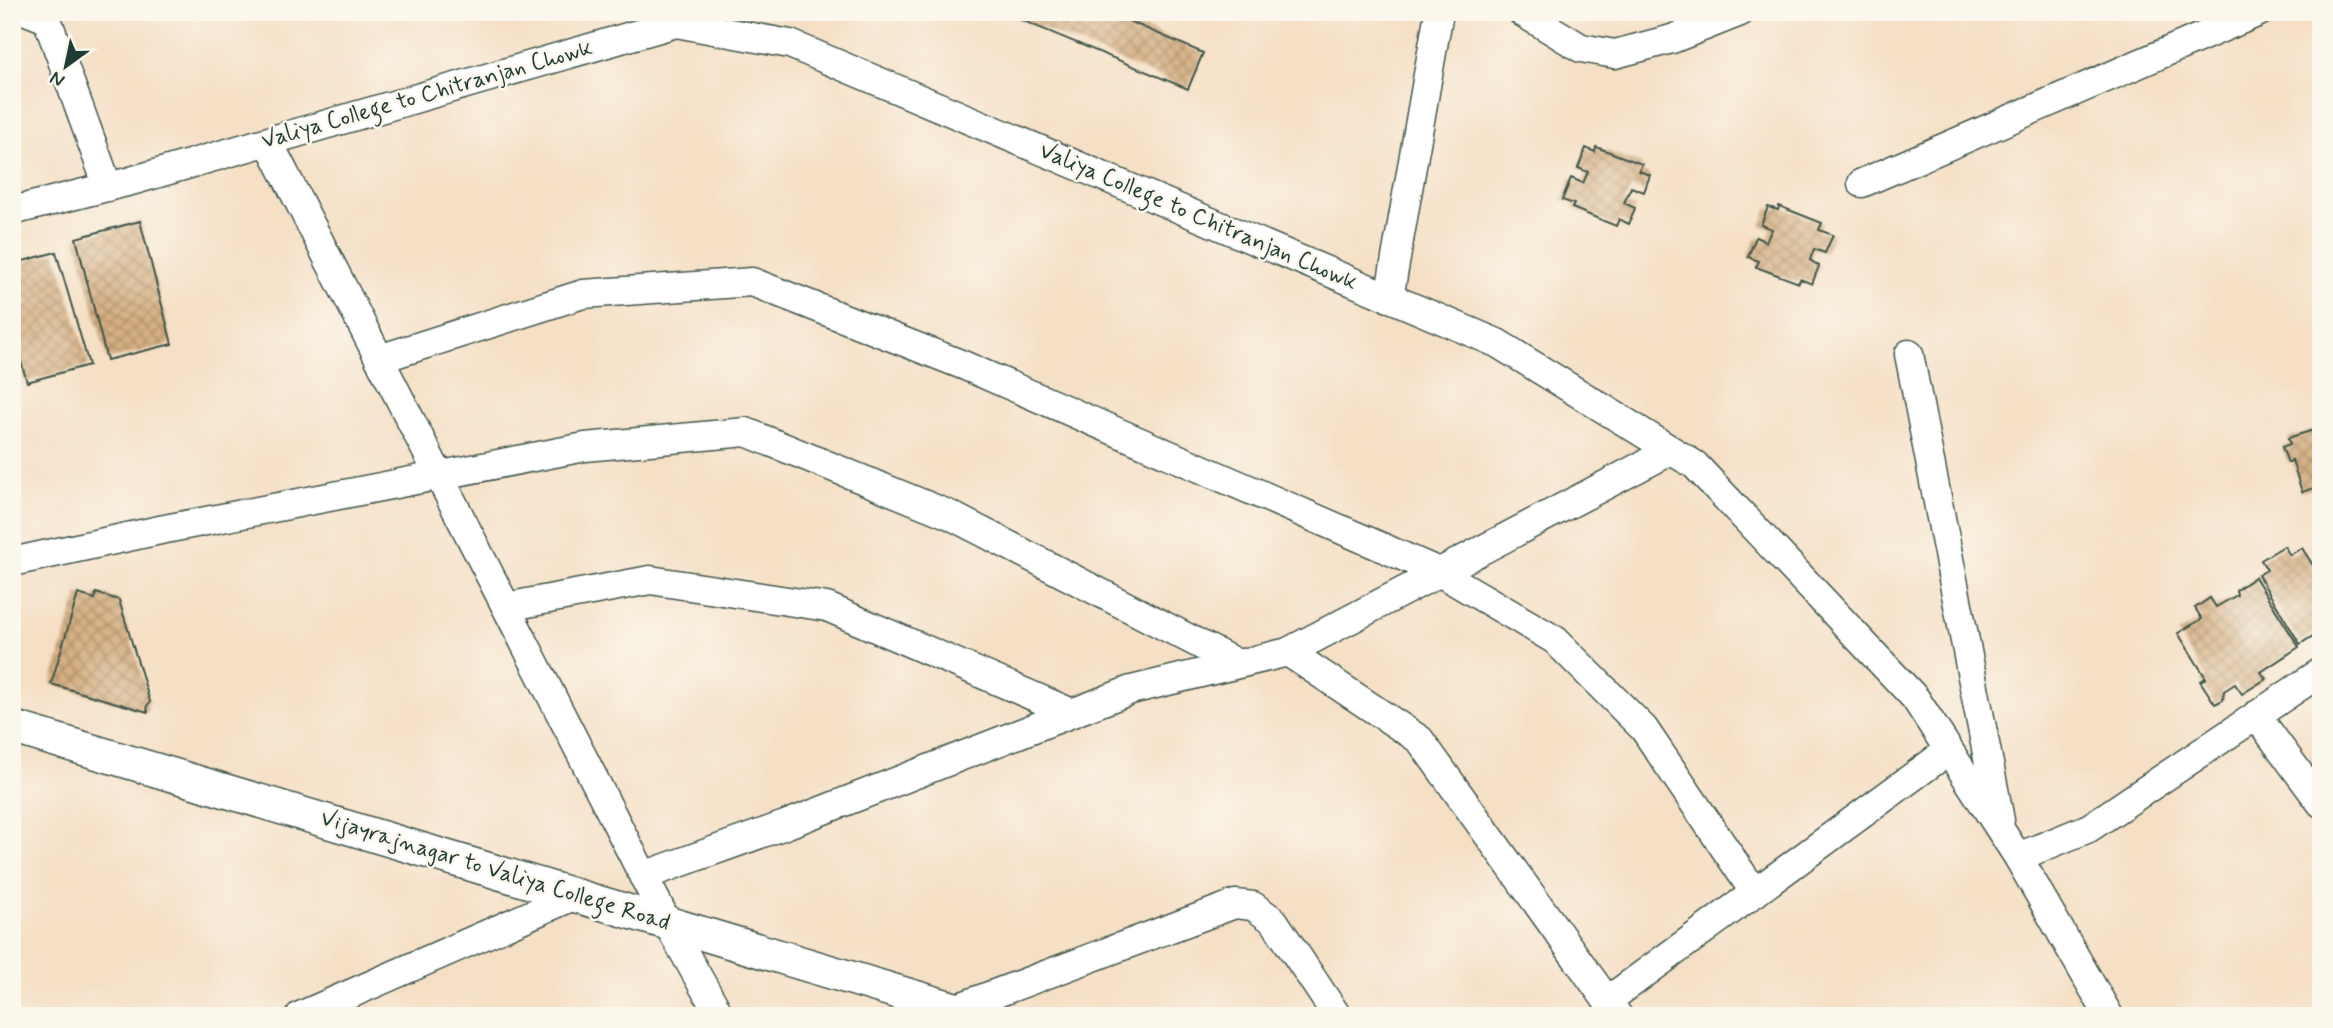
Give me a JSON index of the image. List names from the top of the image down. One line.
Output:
{"streets":{"street":["Valiya College to Chitranjan Chowk","Vijayrajnagar to Valiya College Road"]},"north":"bottom left"}
